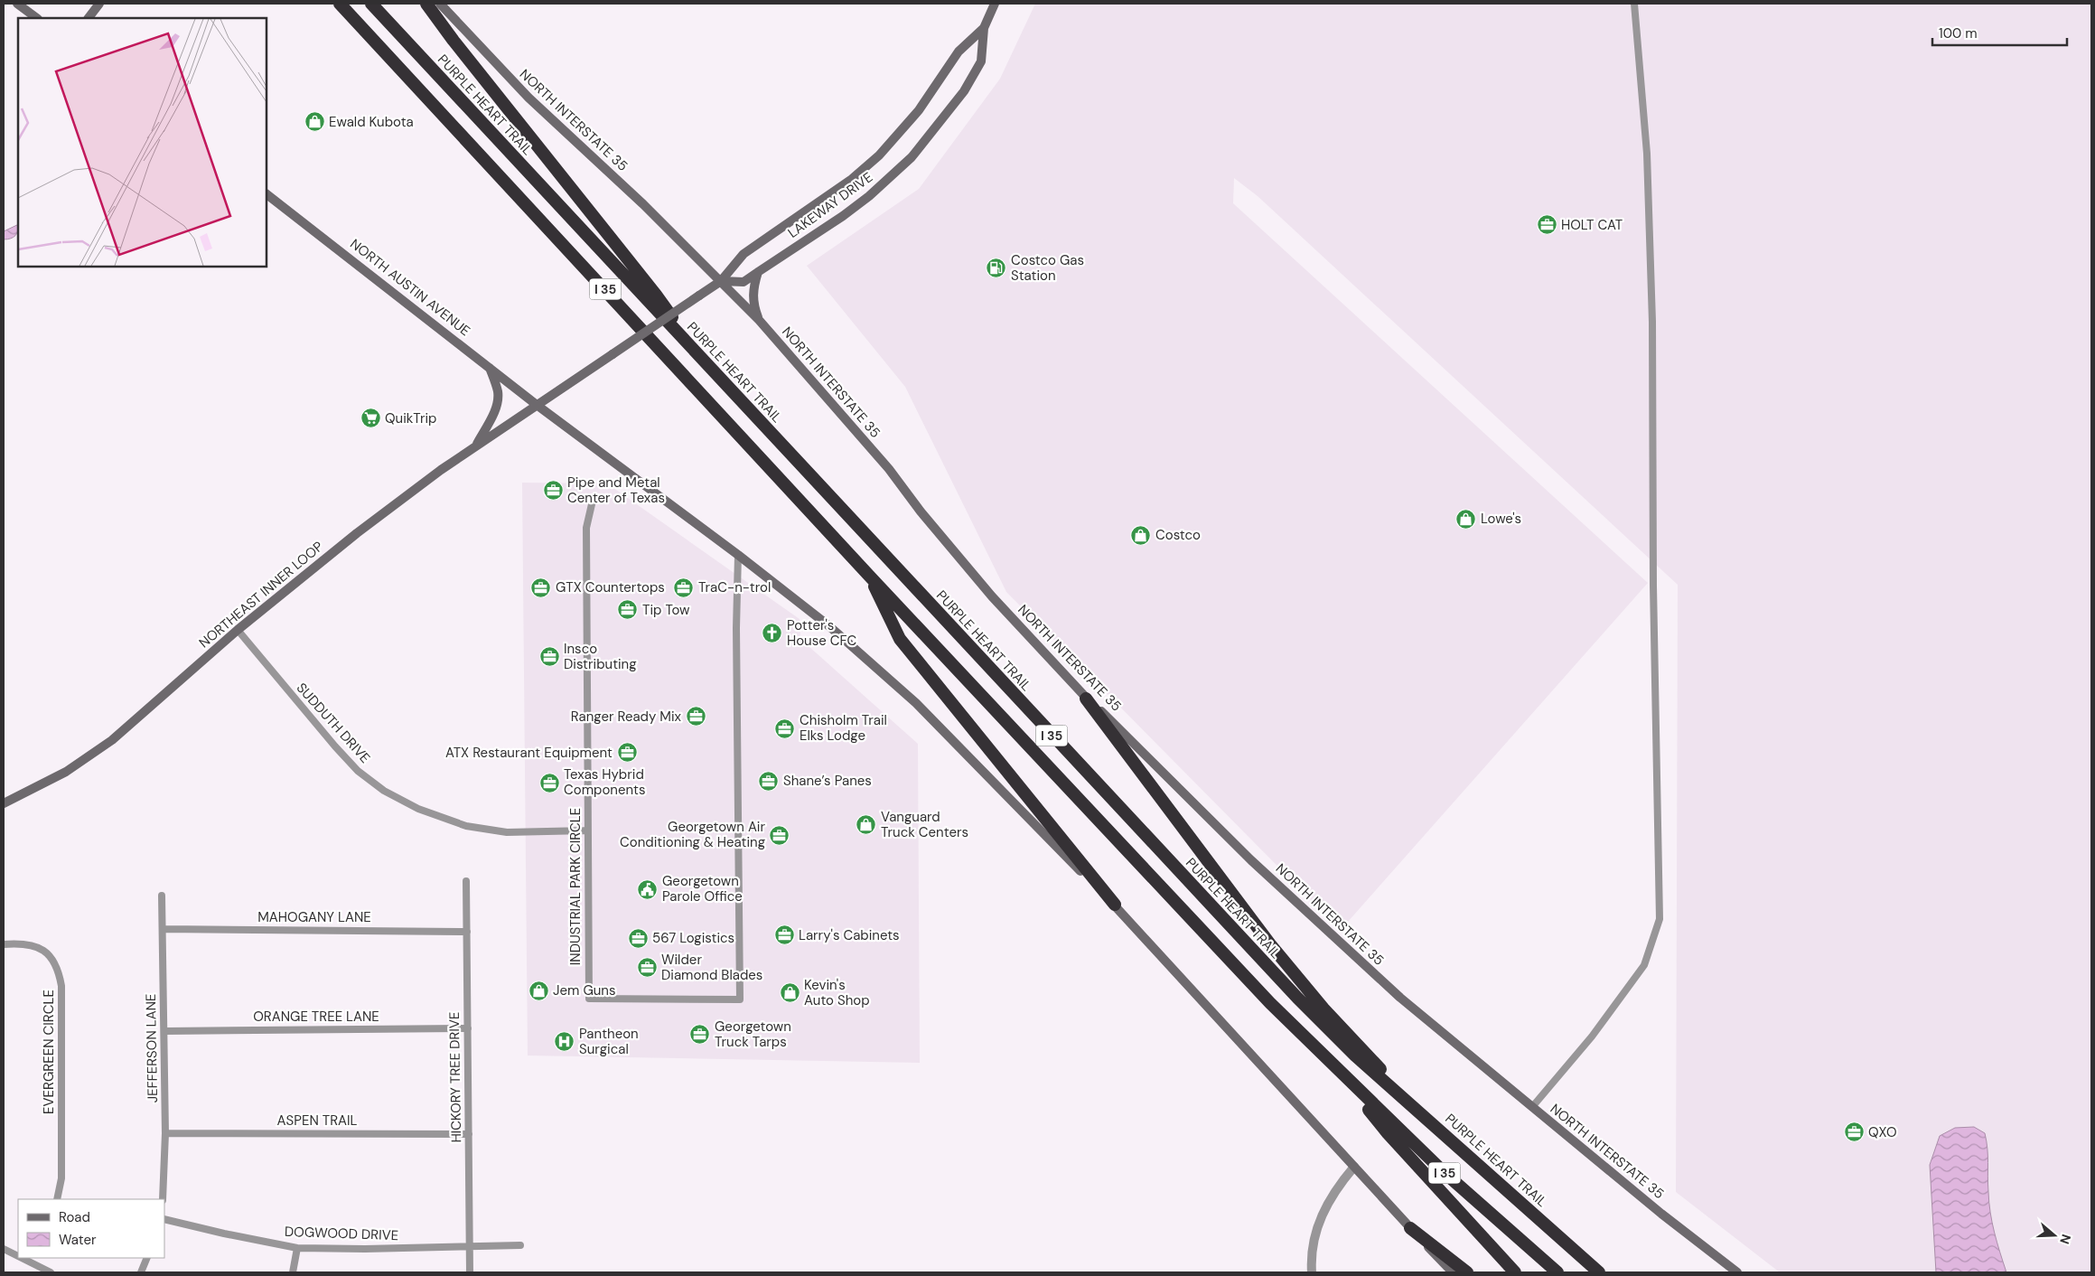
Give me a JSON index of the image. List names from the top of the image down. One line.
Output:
{"streets":{"highway":["PURPLE HEART TRAIL","I 35"],"main road":["NORTH INTERSTATE 35","LAKEWAY DRIVE","NORTH AUSTIN AVENUE","NORTHEAST INNER LOOP"],"street":["SUDDUTH DRIVE","INDUSTRIAL PARK CIRCLE","MAHOGANY LANE","ORANGE TREE LANE","JEFFERSON LANE","EVERGREEN CIRCLE","HICKORY TREE DRIVE","ASPEN TRAIL","DOGWOOD DRIVE"]},"crossings":[["NORTH INTERSTATE 35","LAKEWAY DRIVE"],["LAKEWAY DRIVE","NORTH AUSTIN AVENUE"],["LAKEWAY DRIVE","NORTHEAST INNER LOOP"],["NORTH AUSTIN AVENUE","NORTHEAST INNER LOOP"],["NORTHEAST INNER LOOP","SUDDUTH DRIVE"],["SUDDUTH DRIVE","INDUSTRIAL PARK CIRCLE"],["MAHOGANY LANE","JEFFERSON LANE"],["MAHOGANY LANE","HICKORY TREE DRIVE"],["ORANGE TREE LANE","JEFFERSON LANE"],["ORANGE TREE LANE","HICKORY TREE DRIVE"],["JEFFERSON LANE","ASPEN TRAIL"],["HICKORY TREE DRIVE","ASPEN TRAIL"],["HICKORY TREE DRIVE","DOGWOOD DRIVE"]],"places":{"shop":["Ewald Kubota","Lowe's","Costco","Vanguard Truck Centers","Jem Guns","Kevin's Auto Shop"],"office":["HOLT CAT","Pipe and Metal Center of Texas","GTX Countertops","TraC-n-trol","Tip Tow","Insco Distributing","Ranger Ready Mix","Chisholm Trail Elks Lodge","ATX Restaurant Equipment","Shane’s Panes","Texas Hybrid Components","Georgetown Air Conditioning & Heating","Larry's Cabinets","567 Logistics","Wilder Diamond Blades","Georgetown Truck Tarps","QXO"],"fuel station":["Costco Gas Station"],"supermarket":["QuikTrip"],"church":["Potter's House CFC"],"public building":["Georgetown Parole Office"],"hospital":["Pantheon Surgical"]},"legend":["Road","Water"],"scale_bar":"100 m","north":"right"}
